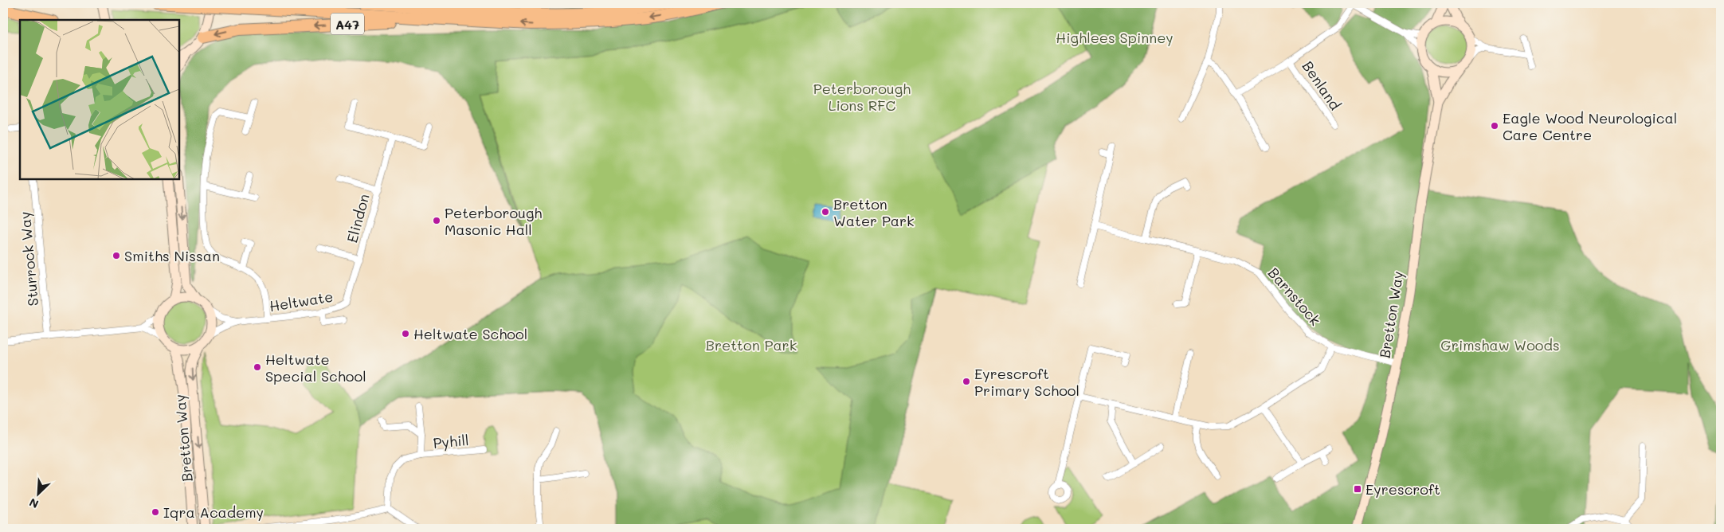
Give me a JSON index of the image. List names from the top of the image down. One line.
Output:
{"streets":{"highway":["A47"],"street":["Benland","Elindon","Sturrock Way","Barnstock","Heltwate","Bretton Way","Pyhill"]},"crossings":[["Elindon","Heltwate"],["Barnstock","Bretton Way"],["Heltwate","Bretton Way"]],"parks":["Highlees Spinney","Peterborough Lions RFC","Bretton Park","Grimshaw Woods"],"places":{"other":["Eagle Wood Neurological Care Centre","Bretton Water Park","Peterborough Masonic Hall","Smiths Nissan","Heltwate School","Heltwate Special School","Eyrescroft Primary School","Iqra Academy"],"transit":["Eyrescroft"]},"north":"bottom left"}
